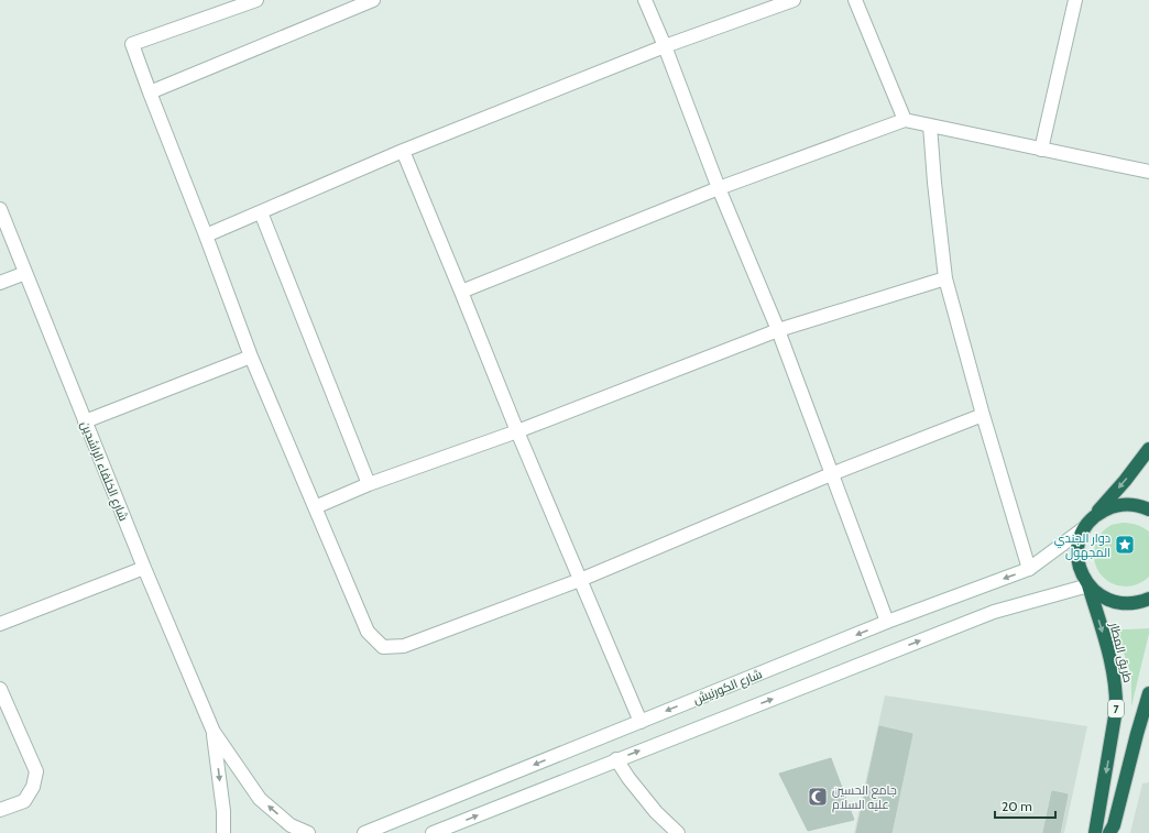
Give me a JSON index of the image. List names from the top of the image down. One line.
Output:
{"streets":{"highway":["طريق المطار","7"],"street":["شارع الخلفاء الراشدين","شارع الكورنيش"]},"crossings":[["طريق المطار","شارع الكورنيش"]],"places":{"place":["دوار الجندي المجهول"],"mosque":["جامع الحسين عليه السلام"]},"scale_bar":"20 m"}
